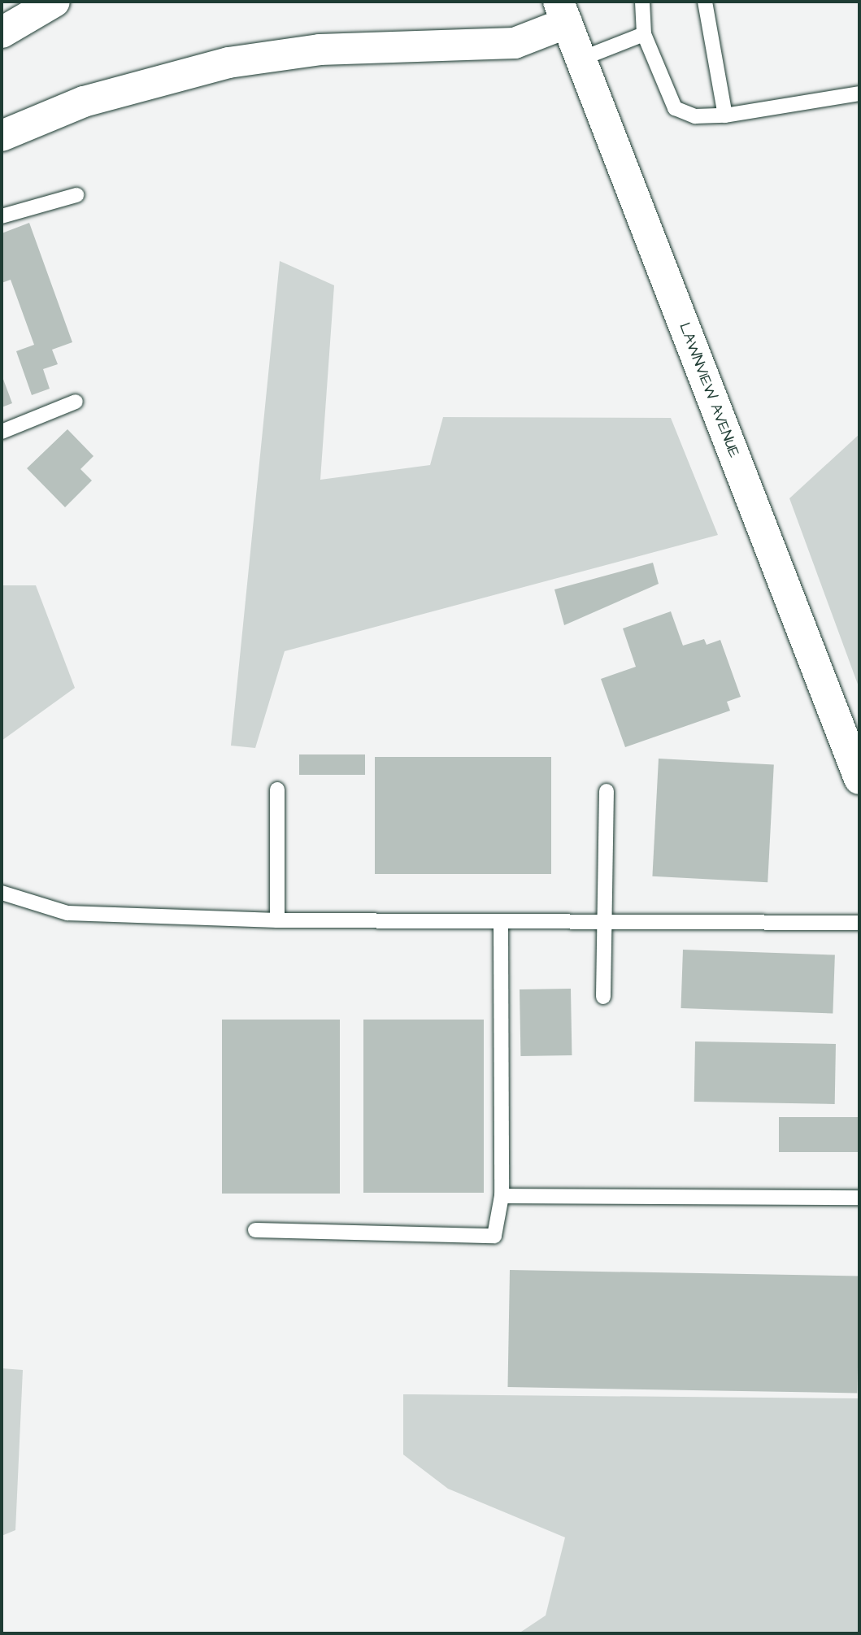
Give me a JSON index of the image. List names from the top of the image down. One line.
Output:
{"streets":{"main road":["LAWNVIEW AVENUE"]}}
